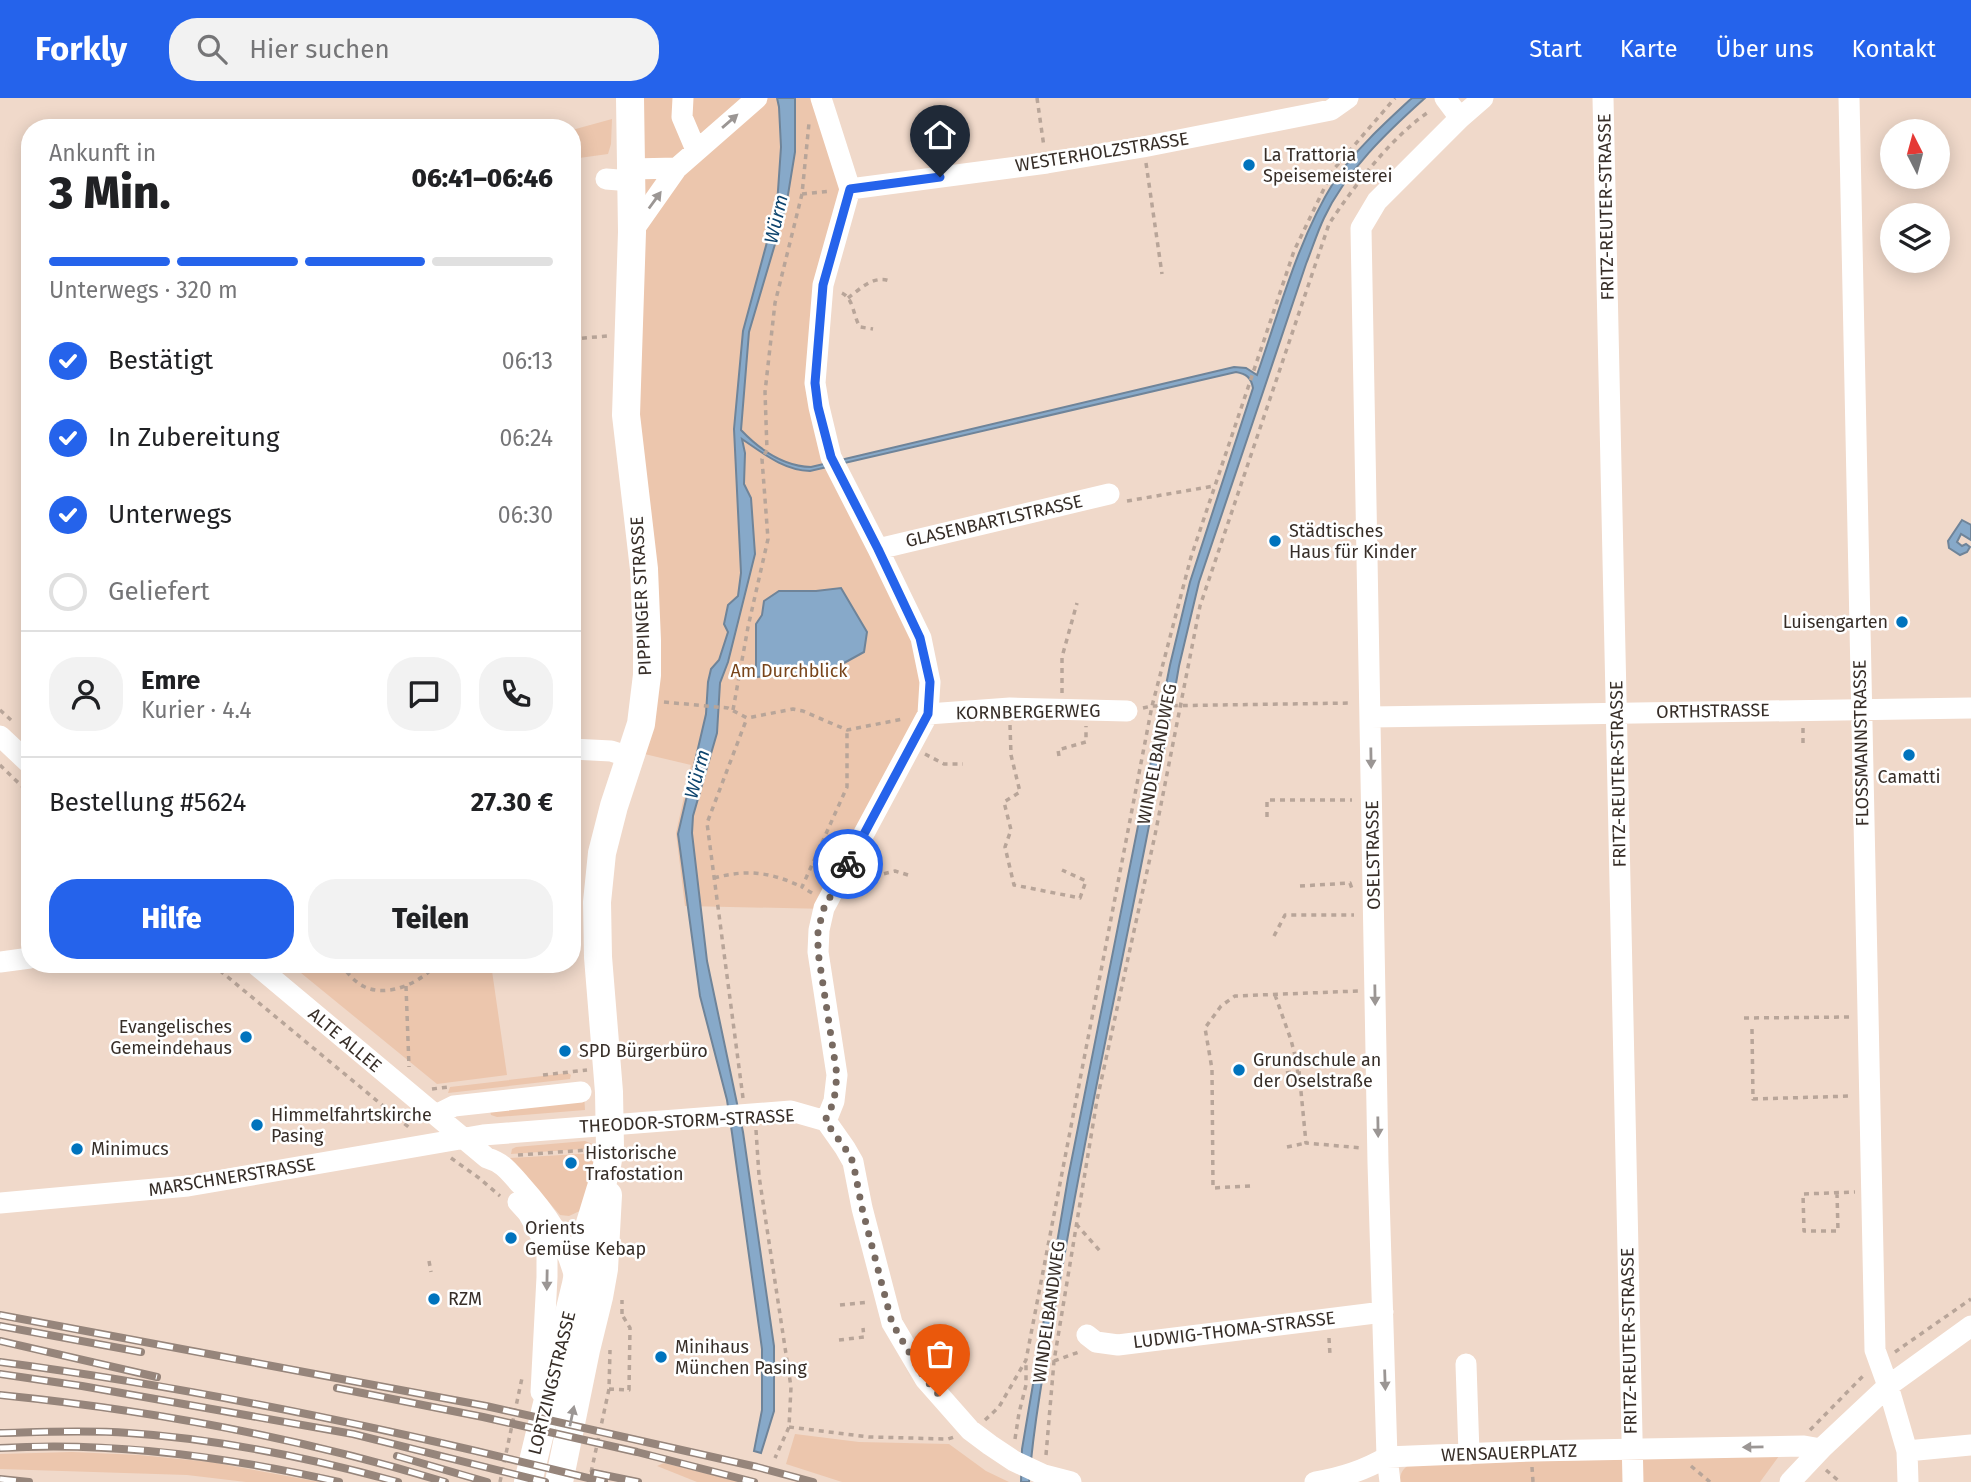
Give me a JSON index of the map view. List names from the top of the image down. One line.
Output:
{"streets":{"main road":["PIPPINGER STRASSE","LORTZINGSTRASSE"],"street":["WESTERHOLZSTRASSE","FRITZ-REUTER-STRASSE","GLASENBARTLSTRASSE","ORTHSTRASSE","KORNBERGERWEG","FLOSSMANNSTRASSE","OSELSTRASSE","ALTE ALLEE","THEODOR-STORM-STRASSE","MARSCHNERSTRASSE","LUDWIG-THOMA-STRASSE","WENSAUERPLATZ"],"path":["WINDELBANDWEG"]},"crossings":[["FRITZ-REUTER-STRASSE","ORTHSTRASSE"],["FRITZ-REUTER-STRASSE","WENSAUERPLATZ"],["PIPPINGER STRASSE","ALTE ALLEE"],["PIPPINGER STRASSE","THEODOR-STORM-STRASSE"],["PIPPINGER STRASSE","LORTZINGSTRASSE"],["ORTHSTRASSE","FLOSSMANNSTRASSE"],["ORTHSTRASSE","OSELSTRASSE"],["OSELSTRASSE","LUDWIG-THOMA-STRASSE"],["OSELSTRASSE","WENSAUERPLATZ"],["ALTE ALLEE","THEODOR-STORM-STRASSE"],["ALTE ALLEE","MARSCHNERSTRASSE"],["ALTE ALLEE","LORTZINGSTRASSE"],["THEODOR-STORM-STRASSE","MARSCHNERSTRASSE"]],"one_way":["WENSAUERPLATZ"],"water":["Würm"],"parks":["Am Durchblick"],"places":["La Trattoria Speisemeisterei","Städtisches Haus für Kinder","Luisengarten","Camatti","Evangelisches Gemeindehaus","SPD Bürgerbüro","Grundschule an der Oselstraße","Himmelfahrtskirche Pasing","Minimucs","Historische Trafostation","Orients Gemüse Kebap","RZM","Minihaus München Pasing"],"north":"top","page":{"header":"Forkly","search":"Hier suchen","nav":["Start","Karte","Über uns","Kontakt"],"heading":["3 Min.","Ankunft in","06:41–06:46"],"panel":["Emre","Kurier · 4.4","Bestellung #5624","27.30 €"],"bar":"Unterwegs · 320 m","list":[["Bestätigt","06:13"],["In Zubereitung","06:24"],["Unterwegs","06:30"],"Geliefert"],"buttons":["Hilfe","Teilen"]}}
